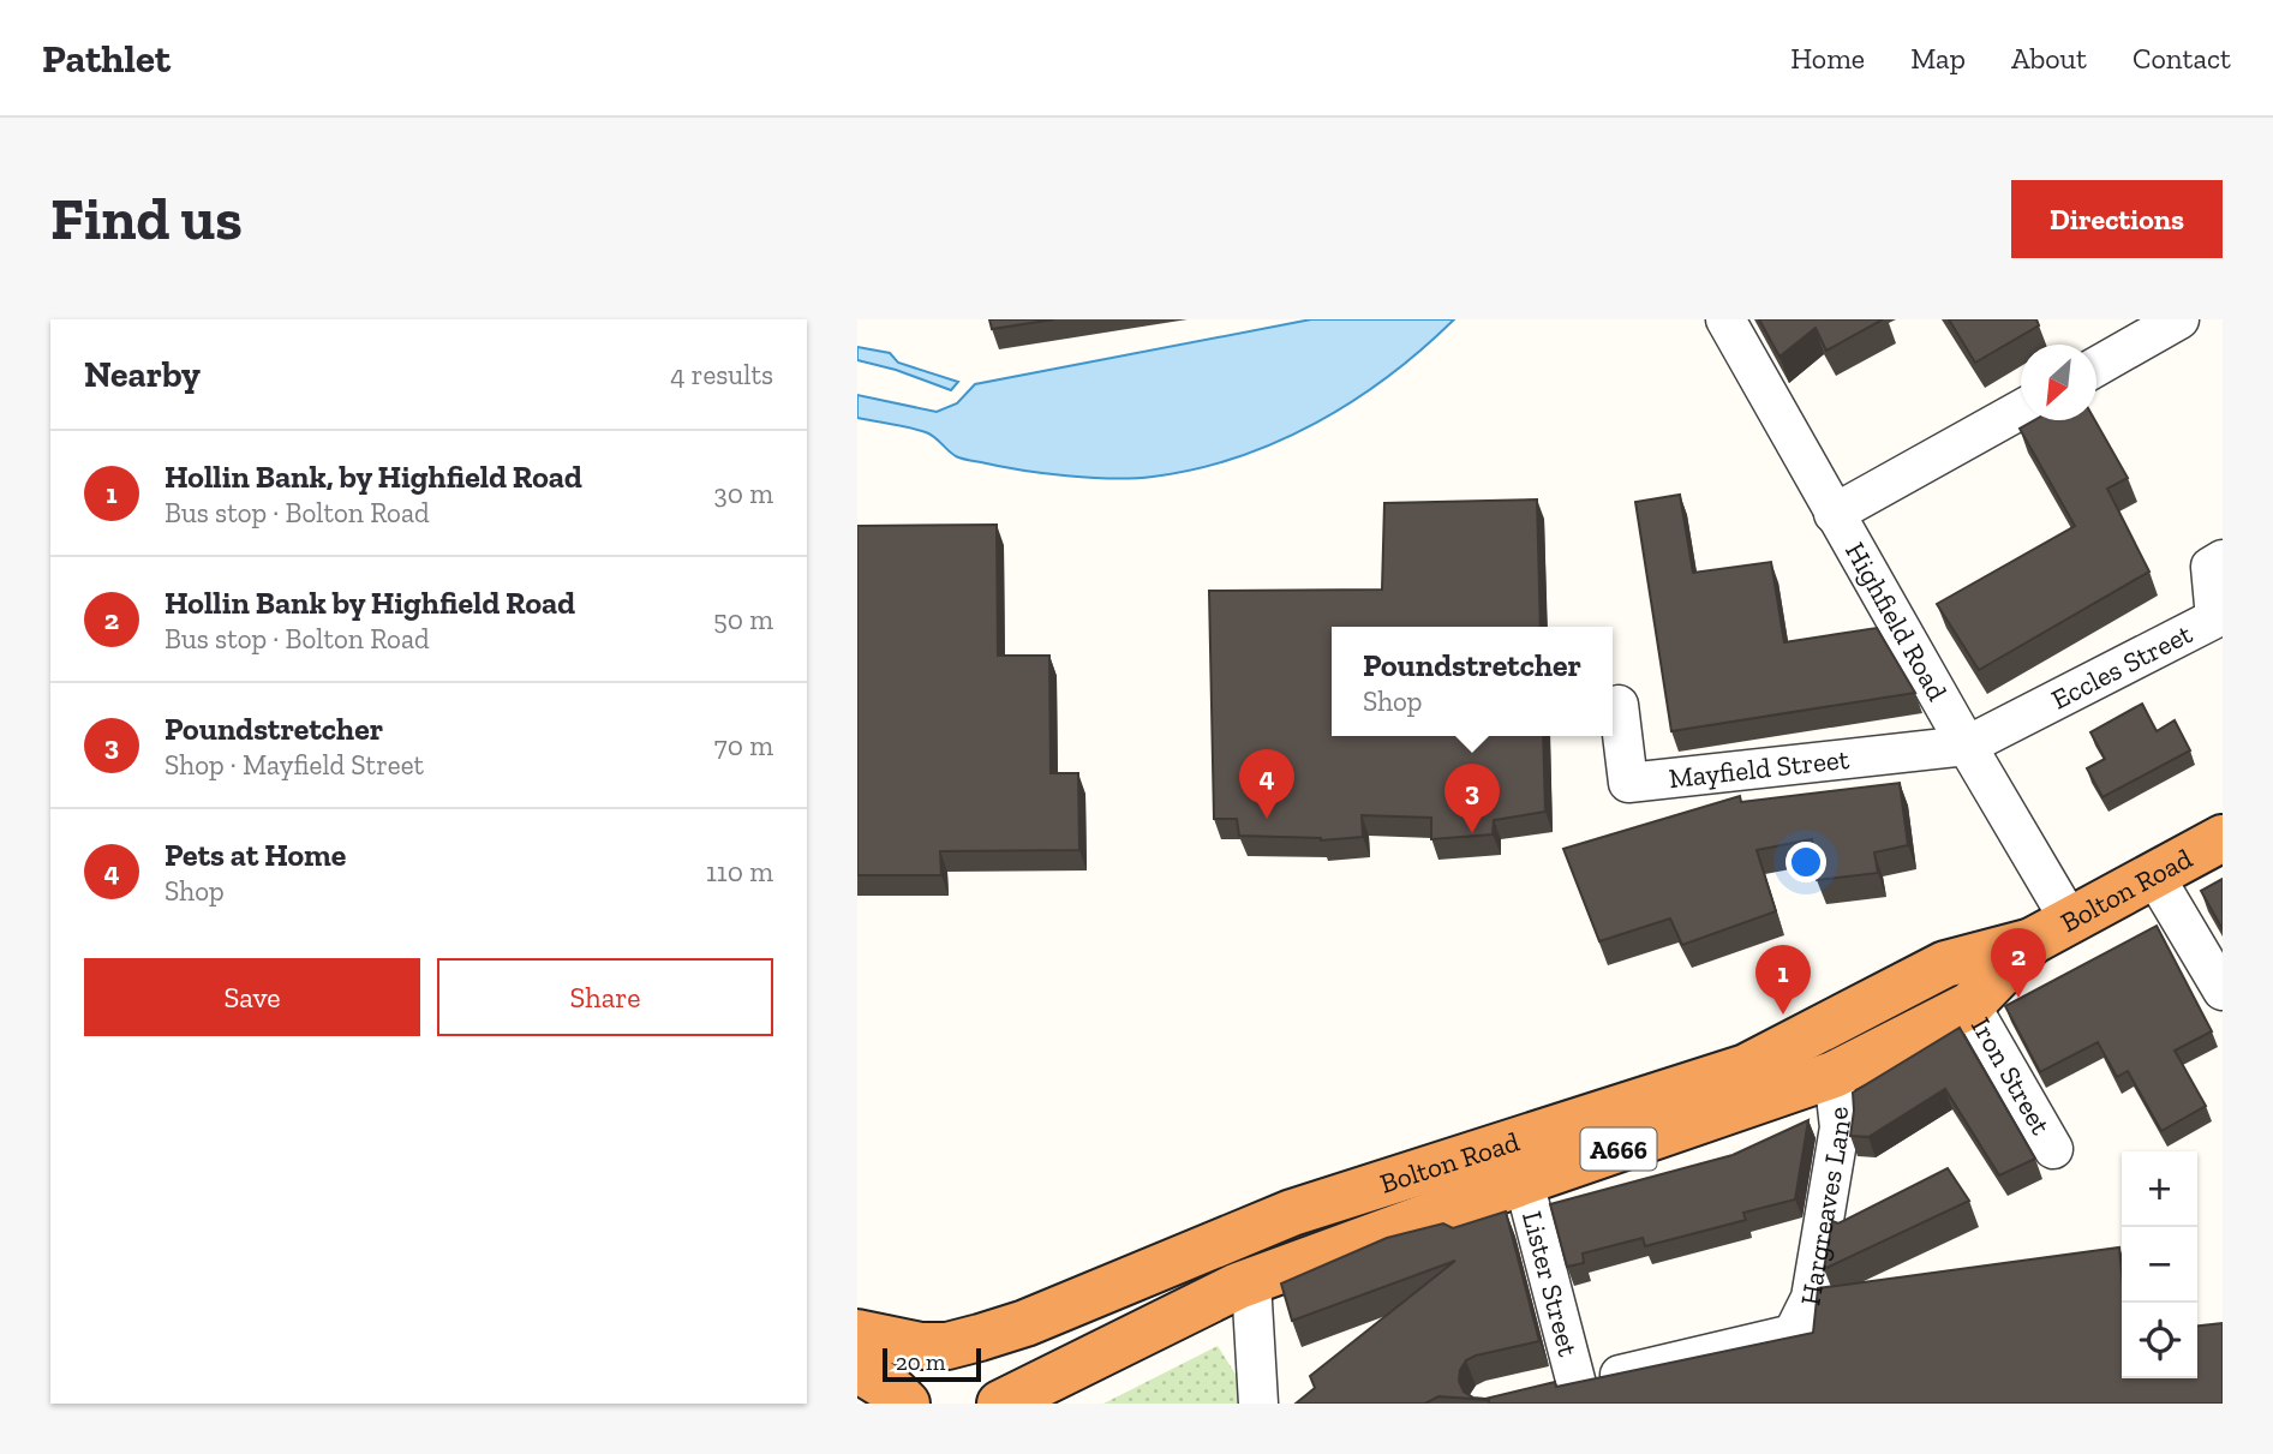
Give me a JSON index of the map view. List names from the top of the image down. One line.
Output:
{"streets":{"highway":["Bolton Road","A666"],"street":["Highfield Road","Eccles Street","Mayfield Street","Iron Street","Hargreaves Lane","Lister Street"]},"crossings":[["Highfield Road","Eccles Street"],["Highfield Road","Mayfield Street"],["Highfield Road","Bolton Road"],["Eccles Street","Mayfield Street"],["Bolton Road","Iron Street"],["Bolton Road","Hargreaves Lane"],["Bolton Road","Lister Street"],["Hargreaves Lane","Lister Street"]],"scale_bar":"20 m","north":"bottom left","page":{"header":"Pathlet","nav":["Home","Map","About","Contact"],"buttons":["Directions",["Save","Share"]],"title":"Find us","heading":["Nearby","4 results"],"list":[{"mark":"1","name":"Hollin Bank, by Highfield Road","note":"Bus stop · Bolton Road","value":"30 m"},{"mark":"2","name":"Hollin Bank by Highfield Road","note":"Bus stop · Bolton Road","value":"50 m"},{"mark":"3","name":"Poundstretcher","note":"Shop · Mayfield Street","value":"70 m"},{"mark":"4","name":"Pets at Home","note":"Shop","value":"110 m"}],"popup":["Poundstretcher","Shop"],"pins":["4","3","2","1"],"map_buttons":["+","−"],"scale":"20 m"}}
